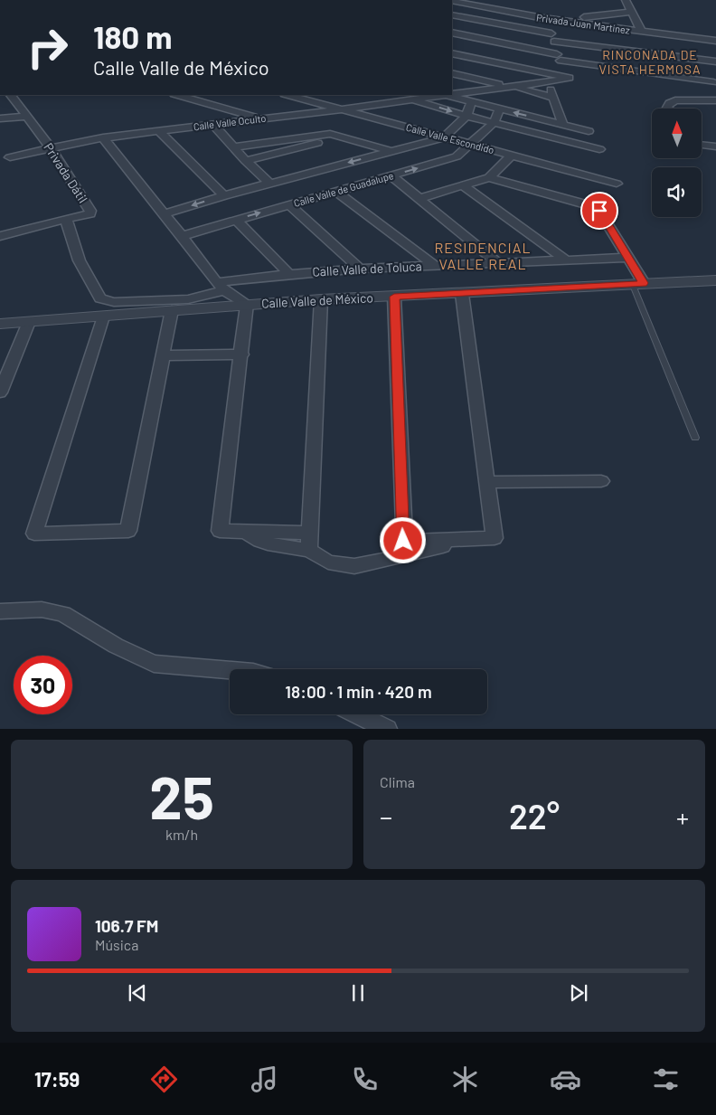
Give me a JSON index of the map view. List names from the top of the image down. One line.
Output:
{"streets":{"street":["Privada Juan Martínez","Calle Valle Oculto","Calle Valle Escondido","Privada Dátil","Calle Valle de Guadalupe","Calle Valle de Toluca","Calle Valle de México"]},"crossings":[["Calle Valle Oculto","Calle Valle Escondido"],["Calle Valle Oculto","Privada Dátil"],["Calle Valle Escondido","Calle Valle de Guadalupe"],["Privada Dátil","Calle Valle de Toluca"]],"districts":["RINCONADA DE VISTA HERMOSA","RESIDENCIAL VALLE REAL"],"north":"top","page":{"turn":["180 m","Calle Valle de México"],"limit":"30","trip":"18:00 · 1 min · 420 m","tile":[["25","km/h"],"Clima"],"heat":["−","22°","+"],"song":["106.7 FM","Música"],"tabs":"17:59"}}
